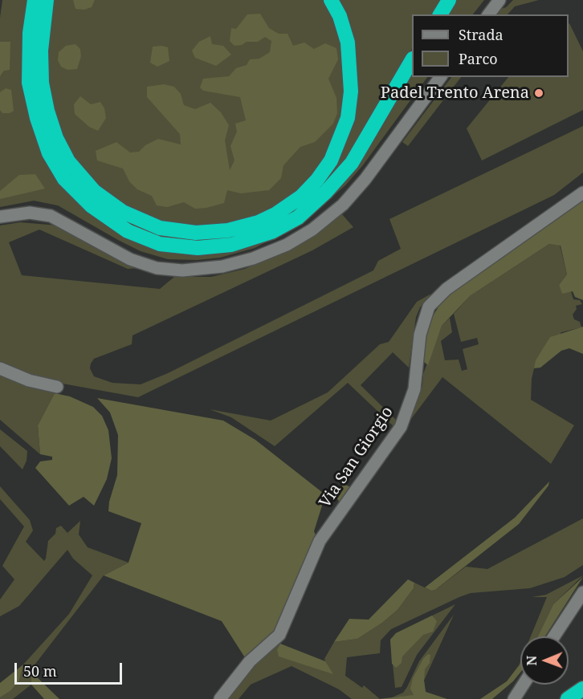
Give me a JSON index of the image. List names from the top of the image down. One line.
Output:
{"streets":{"street":["Via San Giorgio"]},"places":["Padel Trento Arena"],"legend":["Strada","Parco"],"scale_bar":"50 m","north":"left"}
